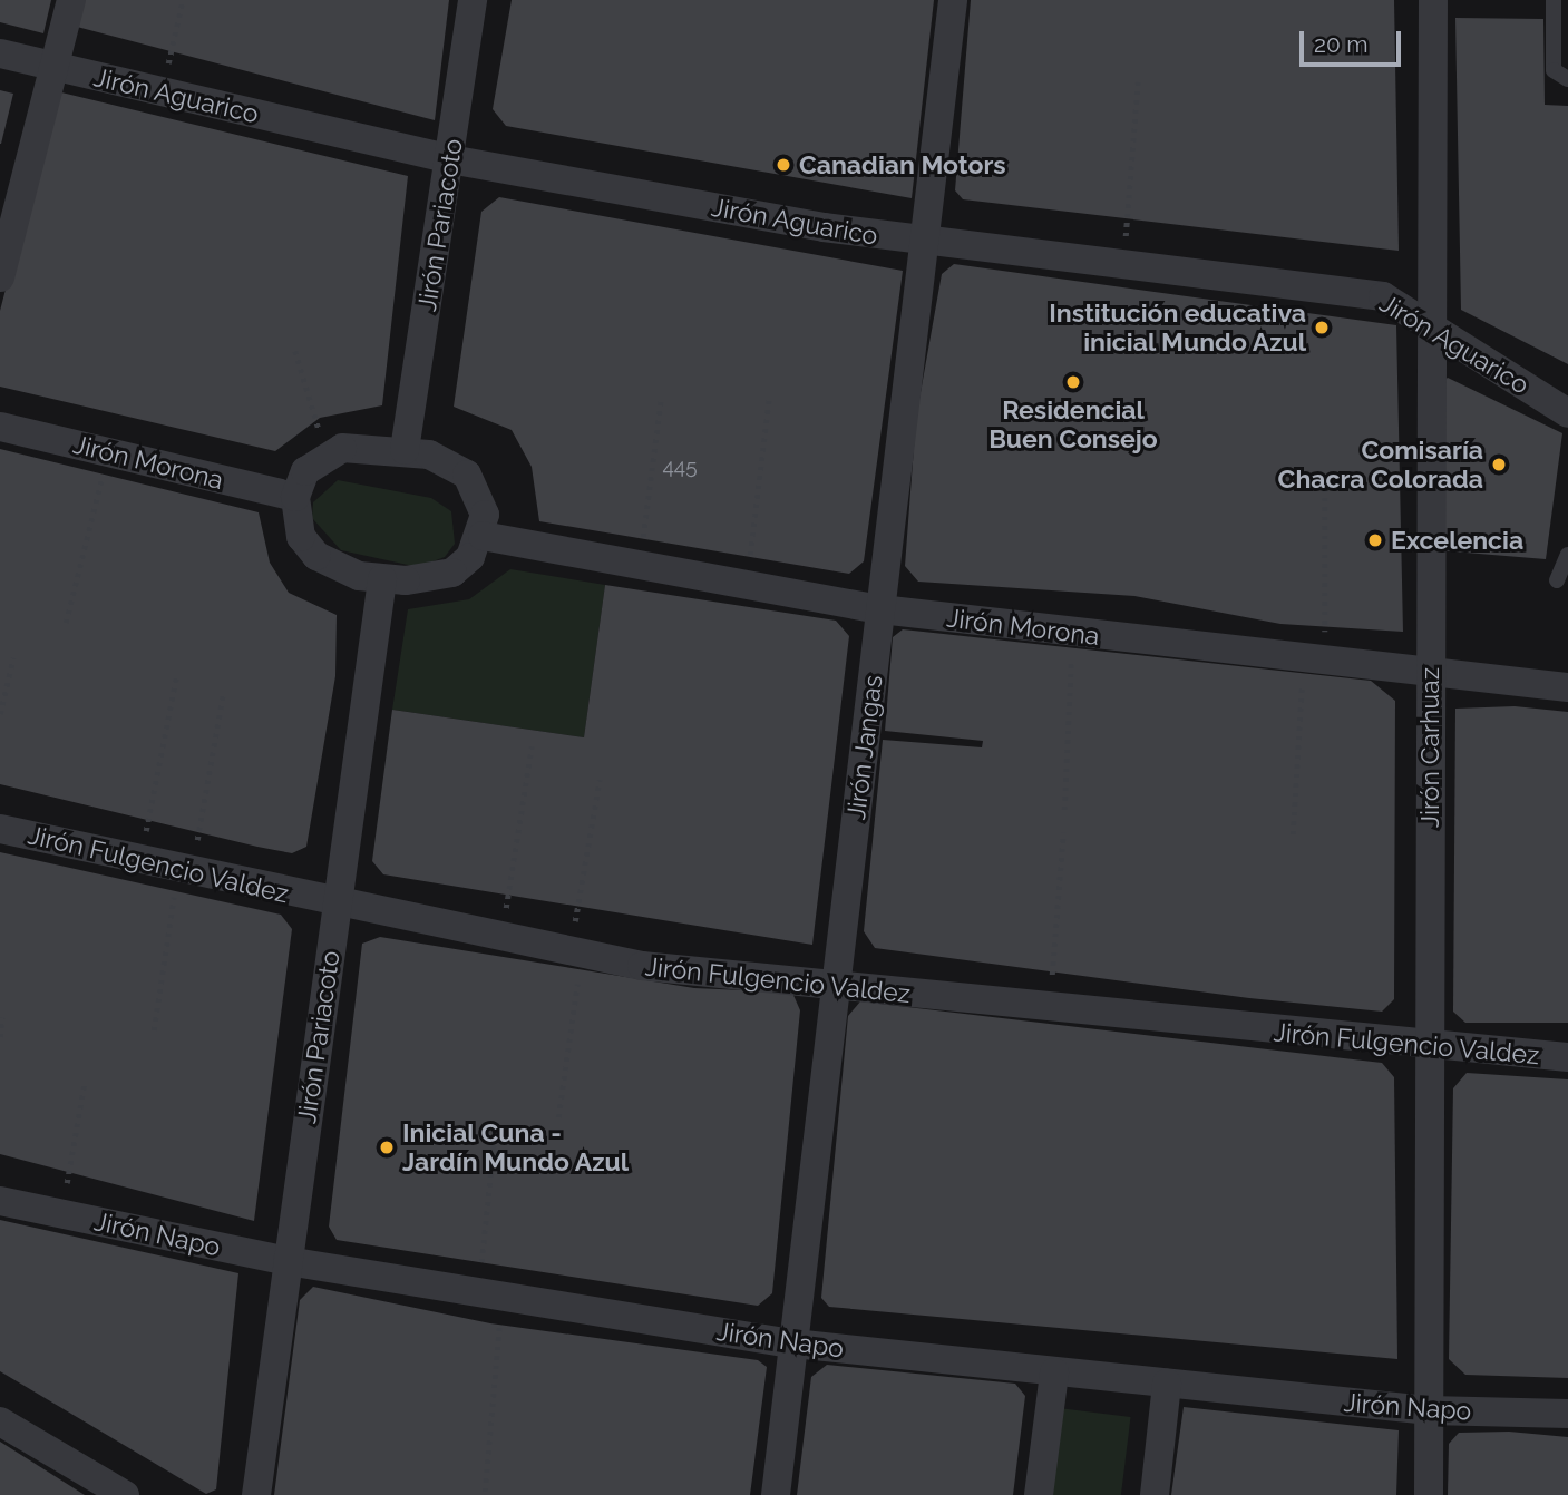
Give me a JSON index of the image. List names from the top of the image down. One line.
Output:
{"streets":{"street":["Jirón Aguarico","Jirón Pariacoto","Jirón Morona","Jirón Jangas","Jirón Carhuaz","Jirón Fulgencio Valdez","Jirón Napo"]},"crossings":[["Jirón Aguarico","Jirón Pariacoto"],["Jirón Aguarico","Jirón Jangas"],["Jirón Aguarico","Jirón Carhuaz"],["Jirón Pariacoto","Jirón Morona"],["Jirón Pariacoto","Jirón Fulgencio Valdez"],["Jirón Pariacoto","Jirón Napo"],["Jirón Morona","Jirón Jangas"],["Jirón Morona","Jirón Carhuaz"],["Jirón Jangas","Jirón Fulgencio Valdez"],["Jirón Jangas","Jirón Napo"],["Jirón Carhuaz","Jirón Fulgencio Valdez"],["Jirón Carhuaz","Jirón Napo"]],"places":["Canadian Motors","Institución educativa inicial Mundo Azul","Residencial Buen Consejo","Comisaría Chacra Colorada","Excelencia","Inicial Cuna - Jardín Mundo Azul"],"house_numbers":["445"],"scale_bar":"20 m"}
